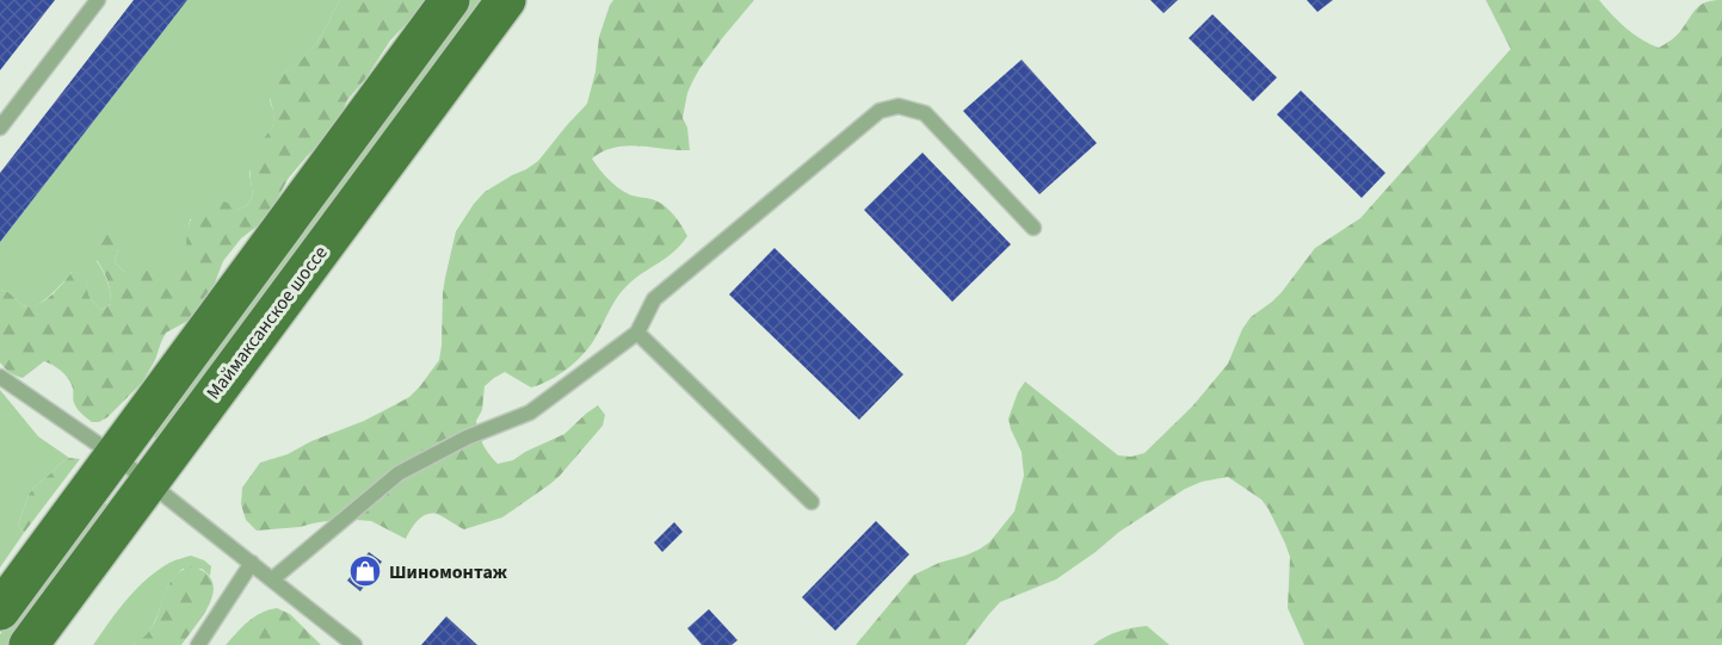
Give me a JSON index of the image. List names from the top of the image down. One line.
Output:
{"streets":{"main road":["Маймаксанское шоссе"]},"places":{"shop":["Шиномонтаж"]}}
